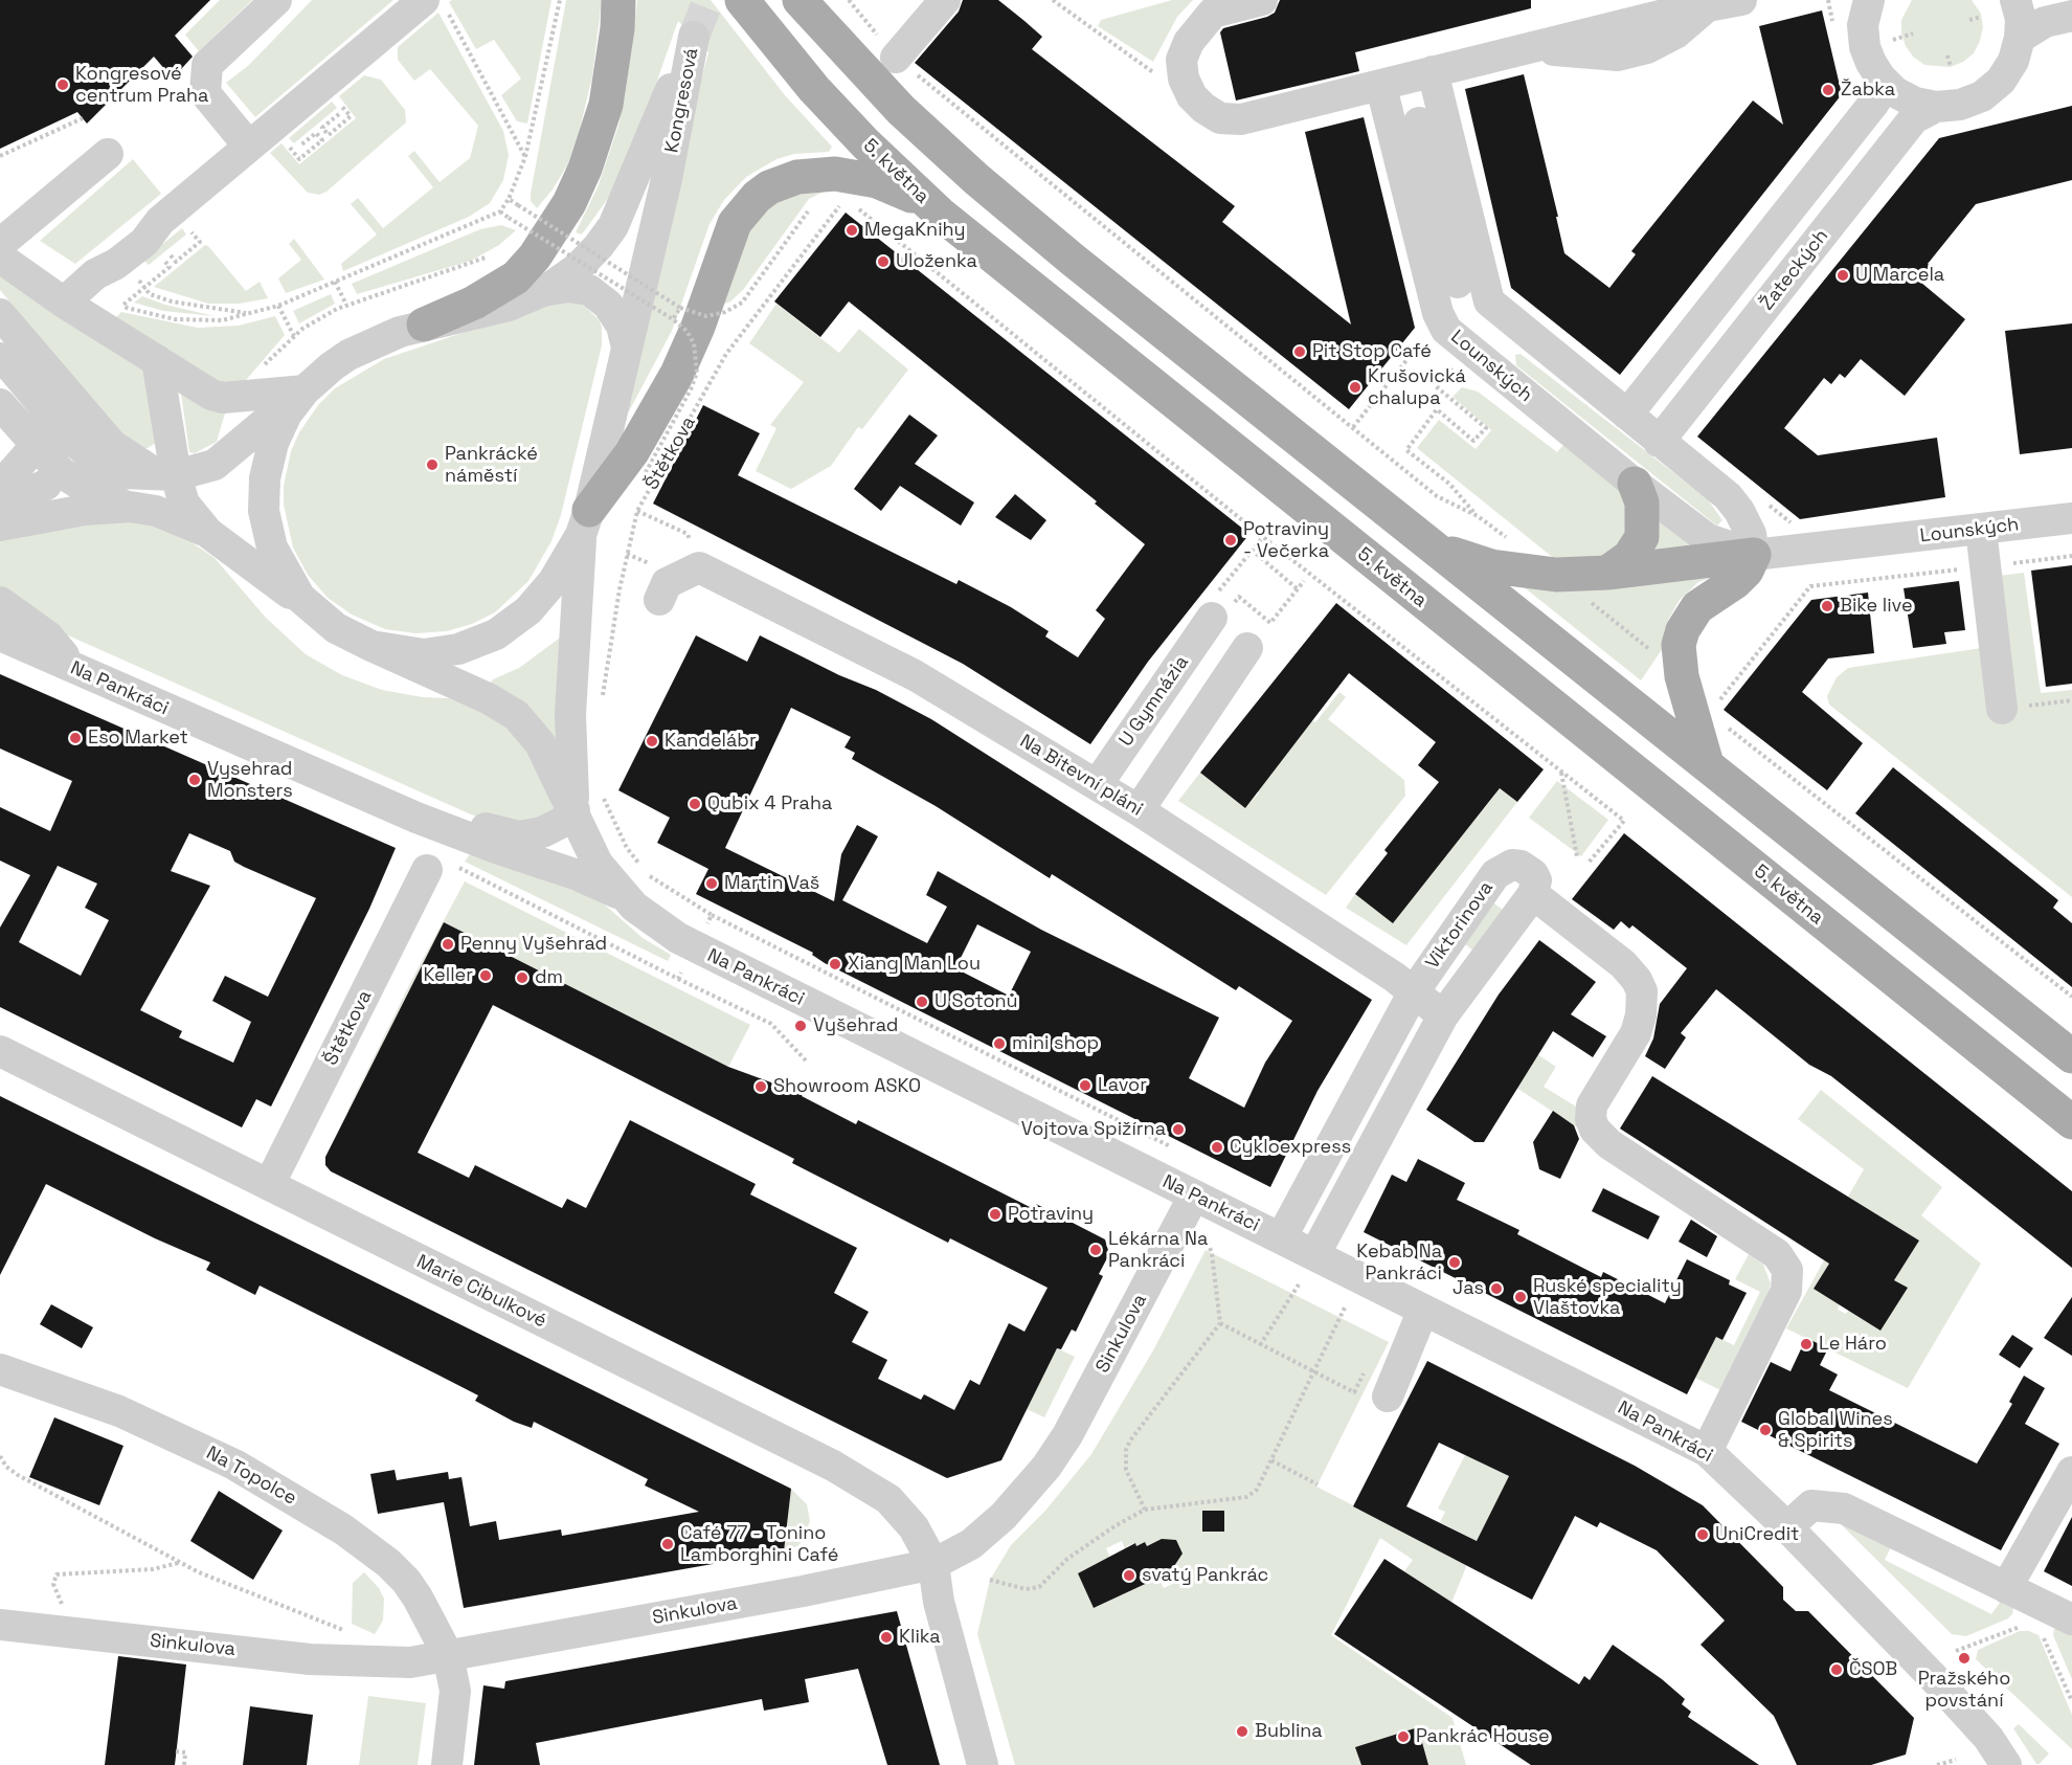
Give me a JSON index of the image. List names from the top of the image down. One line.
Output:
{"streets":{"main road":["5. května"],"street":["Kongresová","Žateckých","Lounských","Štětkova","Na Pankráci","U Gymnázia","Na Bitevní pláni","Viktorinova","Marie Cibulkové","Sinkulova","Na Topolce"]},"crossings":[["Štětkova","Marie Cibulkové"],["Na Pankráci","Viktorinova"],["Na Pankráci","Sinkulova"],["U Gymnázia","Na Bitevní pláni"],["Na Bitevní pláni","Viktorinova"],["Marie Cibulkové","Sinkulova"],["Sinkulova","Na Topolce"]],"places":["Kongresové centrum Praha","Žabka","MegaKnihy","Uloženka","U Marcela","Pit Stop Café","Krušovická chalupa","Pankrácké náměstí","Potraviny - Večerka","Bike live","Eso Market","Kandelábr","Vysehrad Monsters","Qubix 4 Praha","Martin Vaš","Penny Vyšehrad","Xiang Man Lou","Keller","dm","U Sotonů","Vyšehrad","mini shop","Lavor","Showroom ASKO","Vojtova Spižírna","Cykloexpress","Potraviny","Lékárna Na Pankráci","Kebab Na Pankráci","Jas","Ruské speciality Vlaštovka","Le Háro","Global Wines & Spirits","UniCredit","Café 77 - Tonino Lamborghini Café","svatý Pankrác","Klika","Pražského povstání","ČSOB","Bublina","Pankrác House"]}
